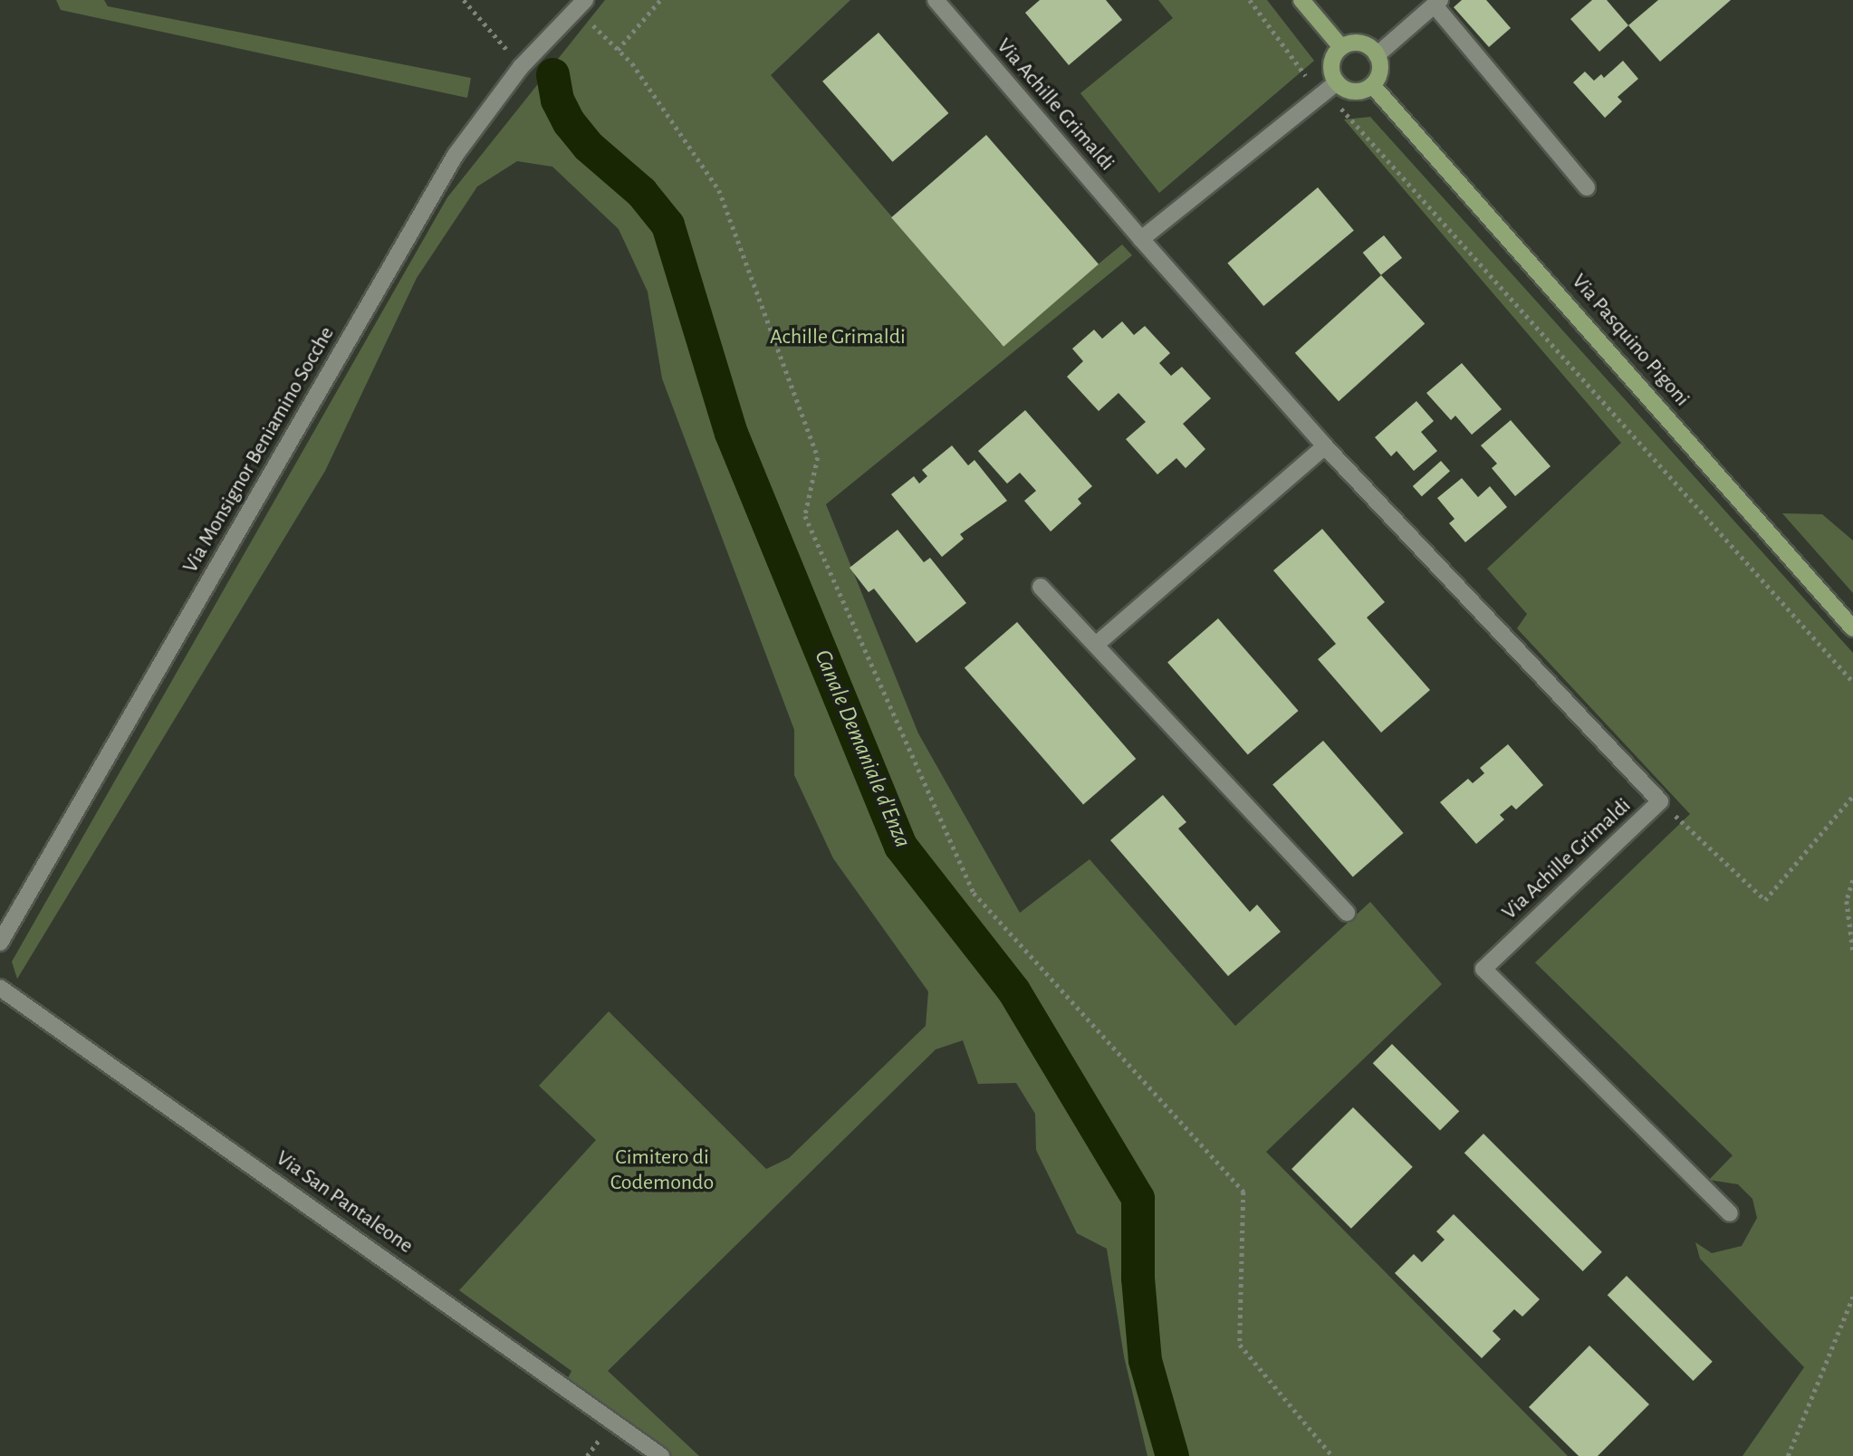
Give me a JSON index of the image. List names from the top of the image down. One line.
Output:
{"streets":{"main road":["Via Pasquino Pigoni"],"street":["Via Achille Grimaldi","Via Monsignor Beniamino Socche","Via San Pantaleone"]},"water":["Canale Demaniale d'Enza"],"parks":["Achille Grimaldi","Cimitero di Codemondo"]}
